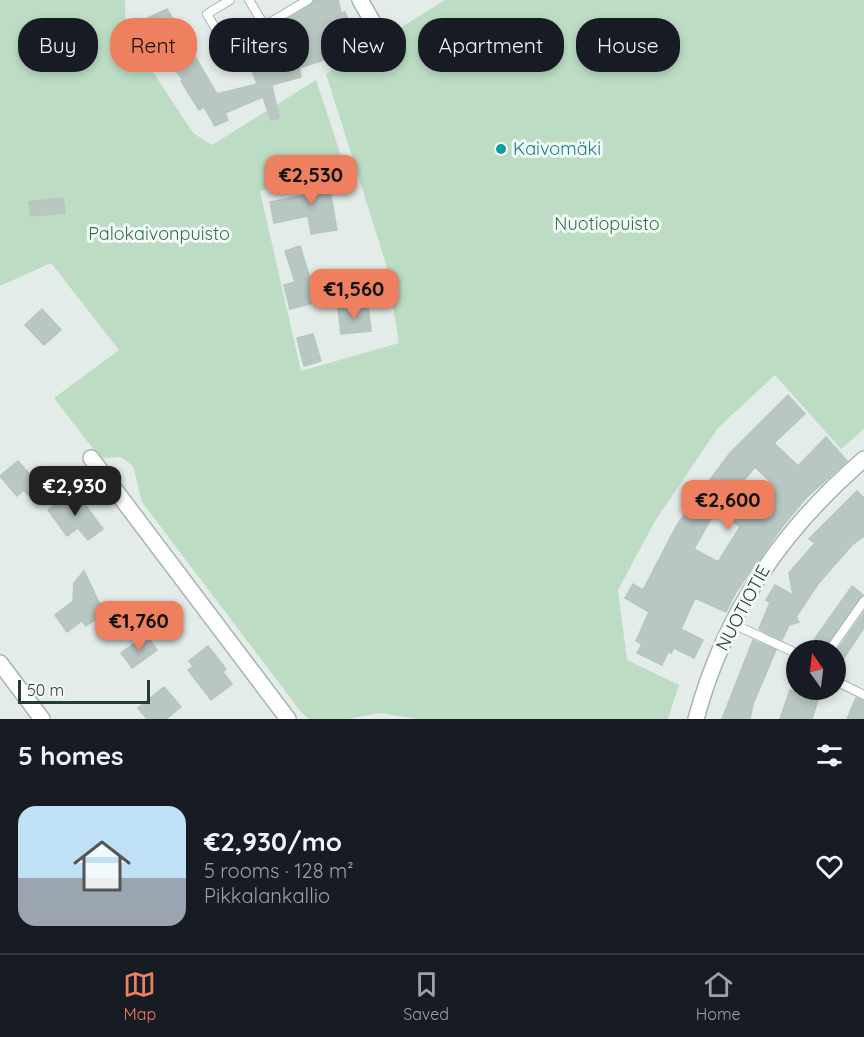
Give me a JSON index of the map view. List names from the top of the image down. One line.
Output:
{"streets":{"street":["NUOTIOTIE"]},"parks":["Nuotiopuisto","Palokaivonpuisto"],"places":["Kaivomäki"],"scale_bar":"50 m","north":"top","page":{"chip":["Buy","Rent","Filters","New","Apartment","House"],"price":["€2,530","€1,560","€2,930","€2,600","€1,760"],"scale":"50 m","heading":"5 homes","list":[{"name":"€2,930/mo","note":"5 rooms · 128 m² · Pikkalankallio"}],"tabs":["Map","Saved","Home"]}}
